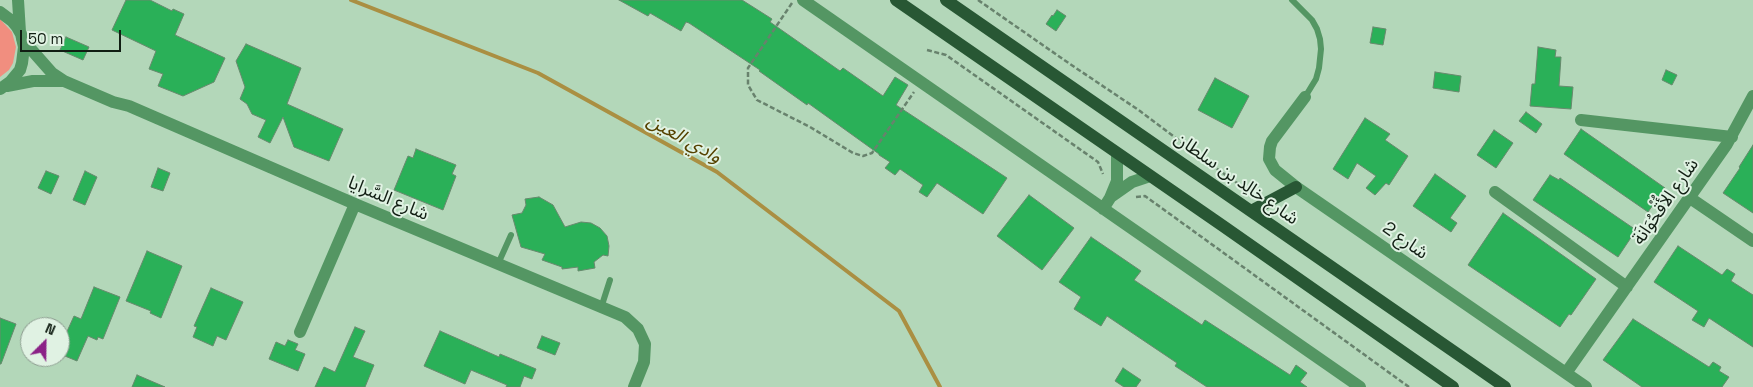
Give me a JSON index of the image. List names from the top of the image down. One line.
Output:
{"streets":{"main road":["شارع خالِد بن سلطان"],"street":["شارع السَّرايا","شارع الأُقْحُوَانَة","شارع 2"]},"crossings":[["شارع الأُقْحُوَانَة","شارع 2"]],"water":["وادي العين"],"scale_bar":"50 m","north":"top right"}
